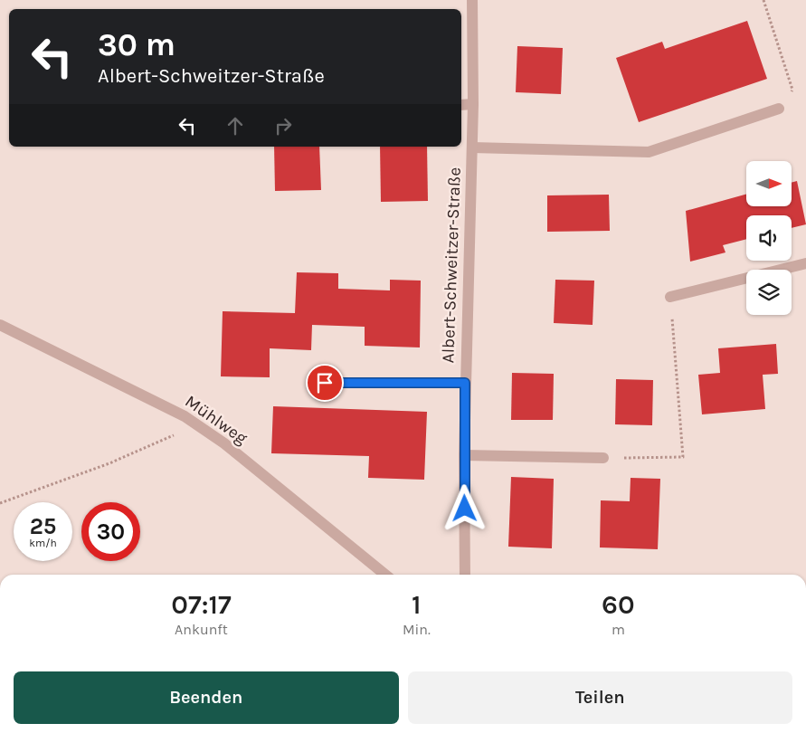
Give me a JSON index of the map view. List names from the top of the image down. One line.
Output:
{"streets":{"street":["Albert-Schweitzer-Straße","Mühlweg"]},"north":"right","page":{"turn":["30 m","Albert-Schweitzer-Straße"],"speed":"25 km/h","limit":"30","eta":["07:17","Ankunft","1","Min.","60","m"],"buttons":["Beenden","Teilen"]}}
